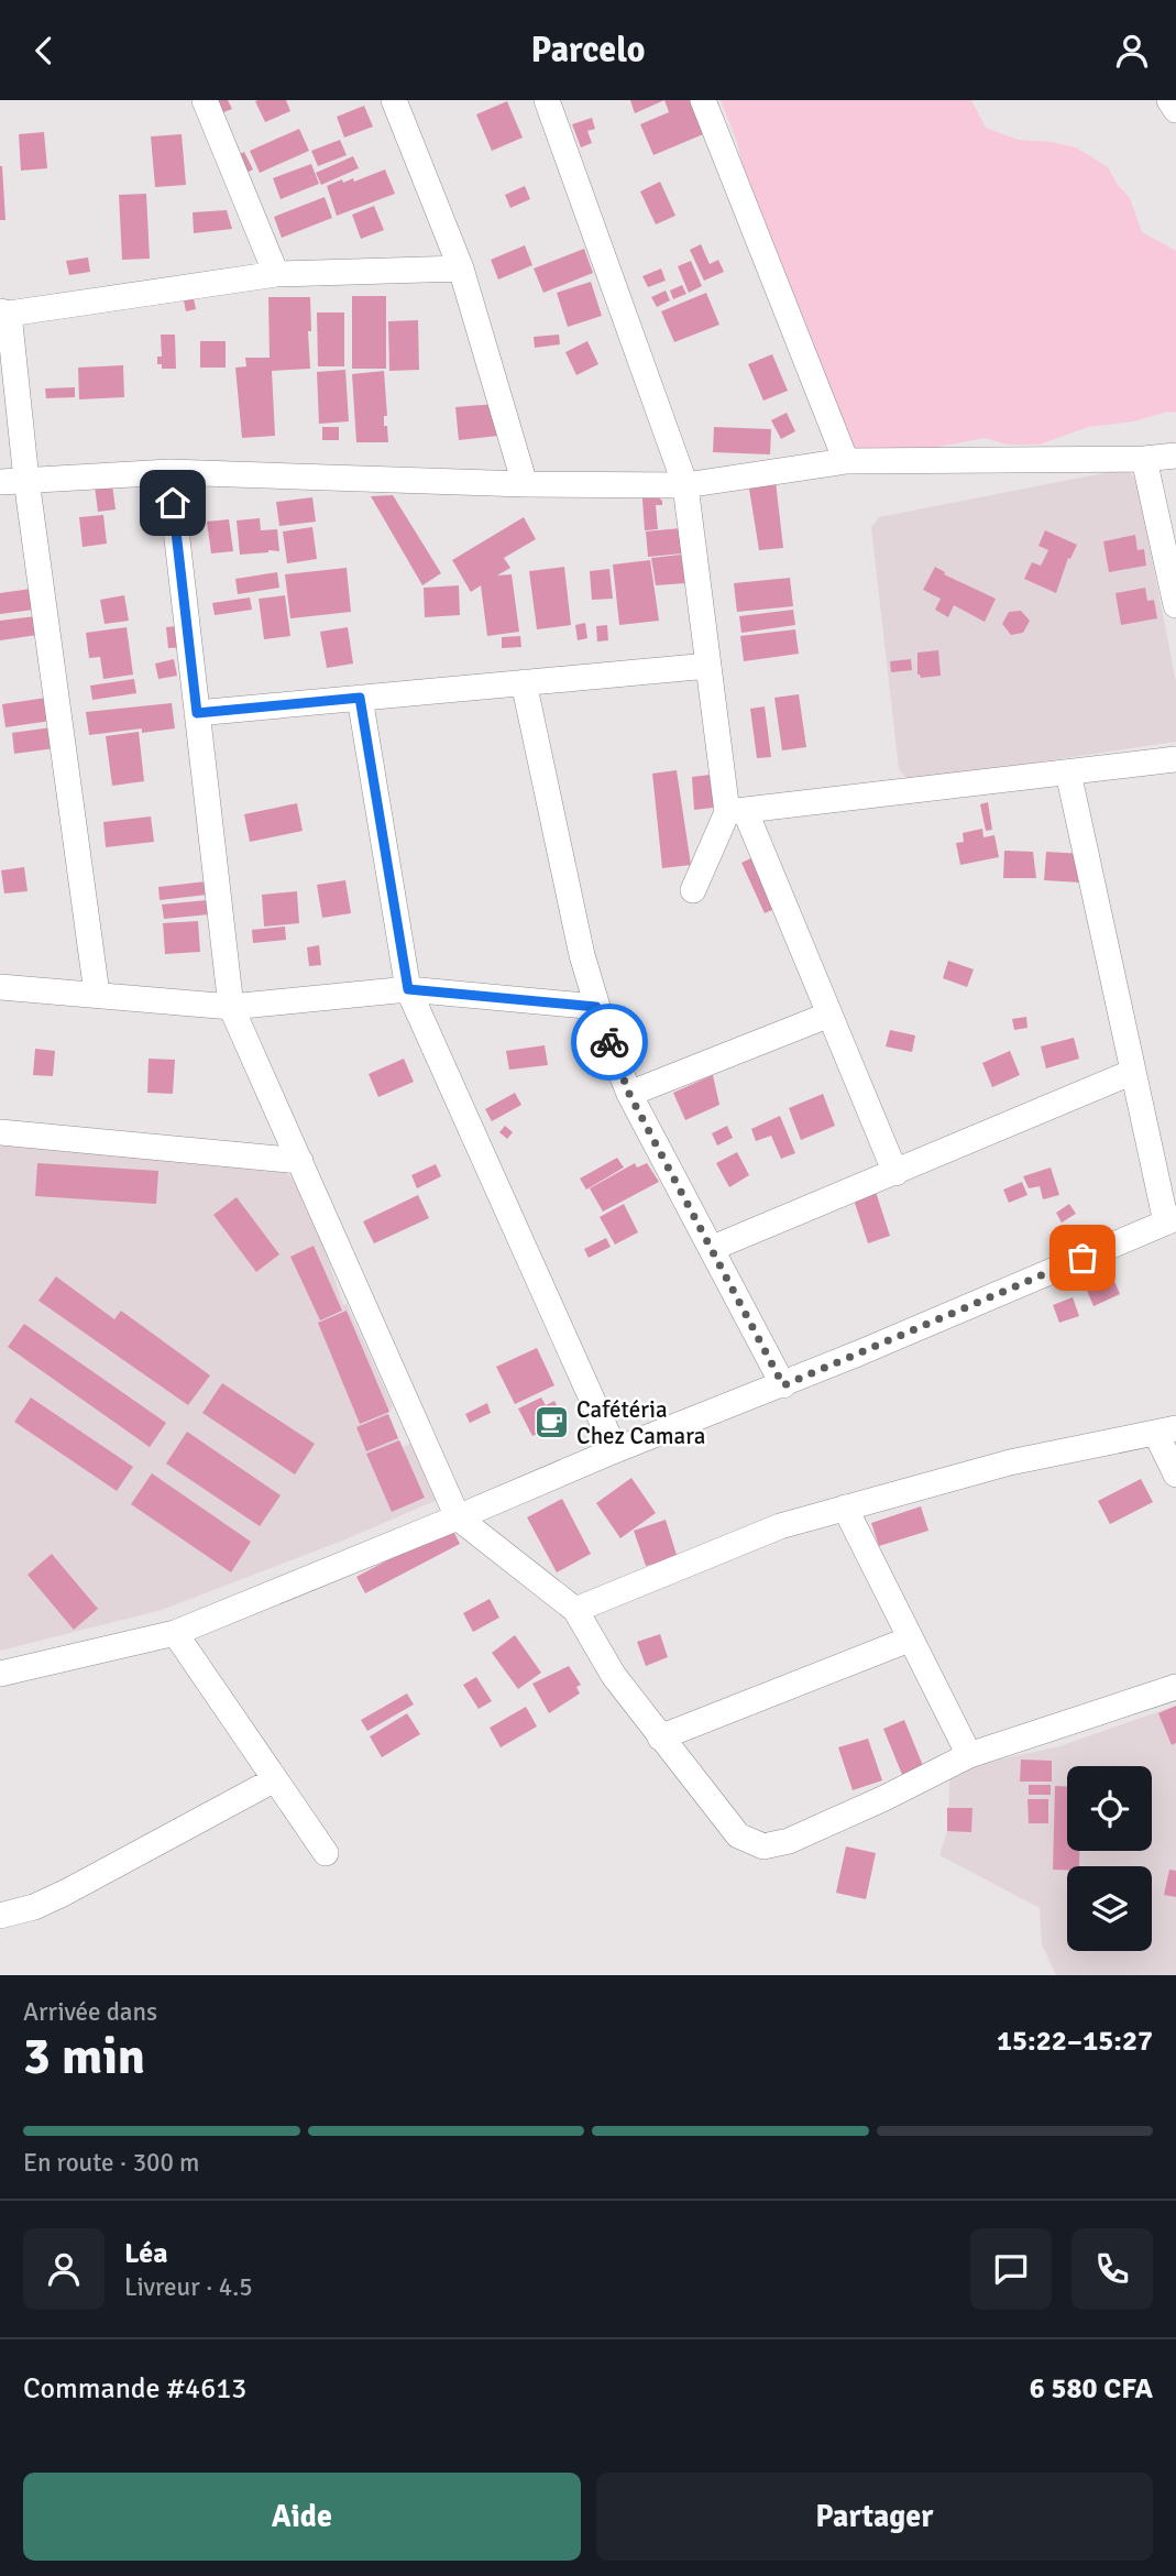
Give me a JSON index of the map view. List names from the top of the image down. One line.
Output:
{"places":{"cafe":["Cafétéria Chez Camara"]},"page":{"header":"Parcelo","heading":["3 min","Arrivée dans","15:22–15:27"],"panel":["Léa","Livreur · 4.5","Commande #4613","6 580 CFA"],"bar":"En route · 300 m","buttons":["Aide","Partager"]}}
